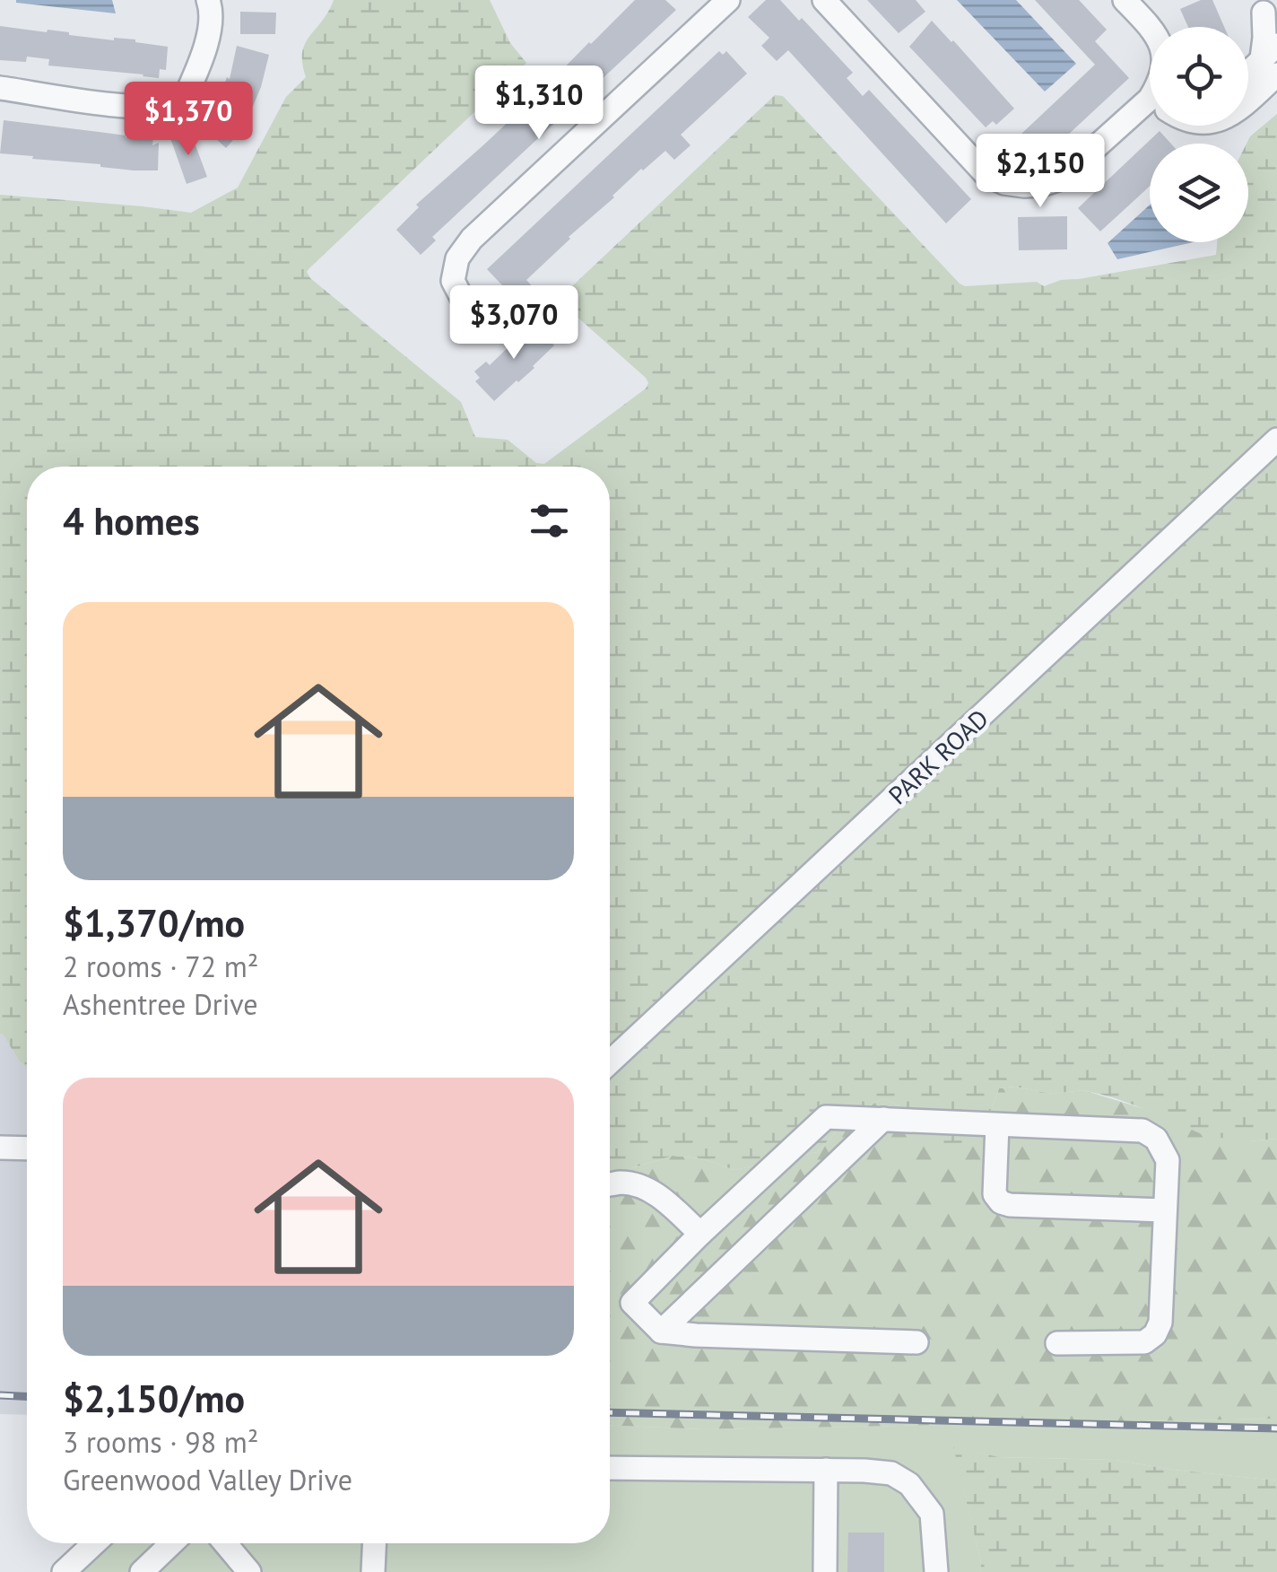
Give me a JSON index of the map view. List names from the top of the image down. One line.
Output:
{"streets":{"street":["PARK ROAD"]},"page":{"price":["$1,310","$1,370","$2,150","$3,070"],"heading":"4 homes","list":[{"name":"$1,370/mo","note":"2 rooms · 72 m² · Ashentree Drive"},{"name":"$2,150/mo","note":"3 rooms · 98 m² · Greenwood Valley Drive"}]}}
